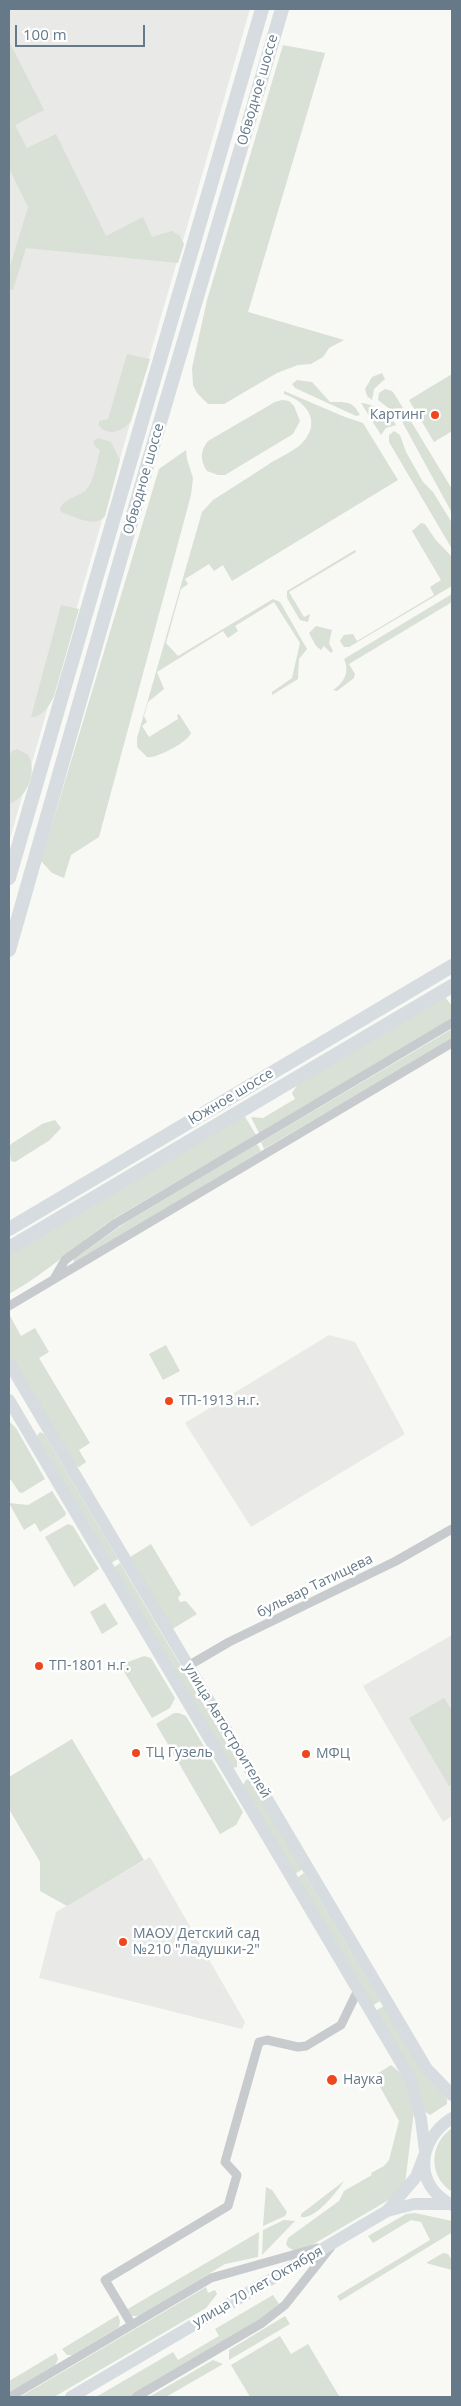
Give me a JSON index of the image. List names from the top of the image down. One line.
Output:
{"streets":{"main road":["Обводное шоссе","Южное шоссе","улица Автостроителей","улица 70 лет Октября"],"street":["бульвар Татищева"]},"crossings":[["бульвар Татищева","улица Автостроителей"],["улица Автостроителей","улица 70 лет Октября"]],"places":["Картинг","ТП-1913 н.г.","ТП-1801 н.г.","ТЦ Гузель","МФЦ","МАОУ Детский сад №210 \"Ладушки-2\"","Наука"],"scale_bar":"100 m"}
